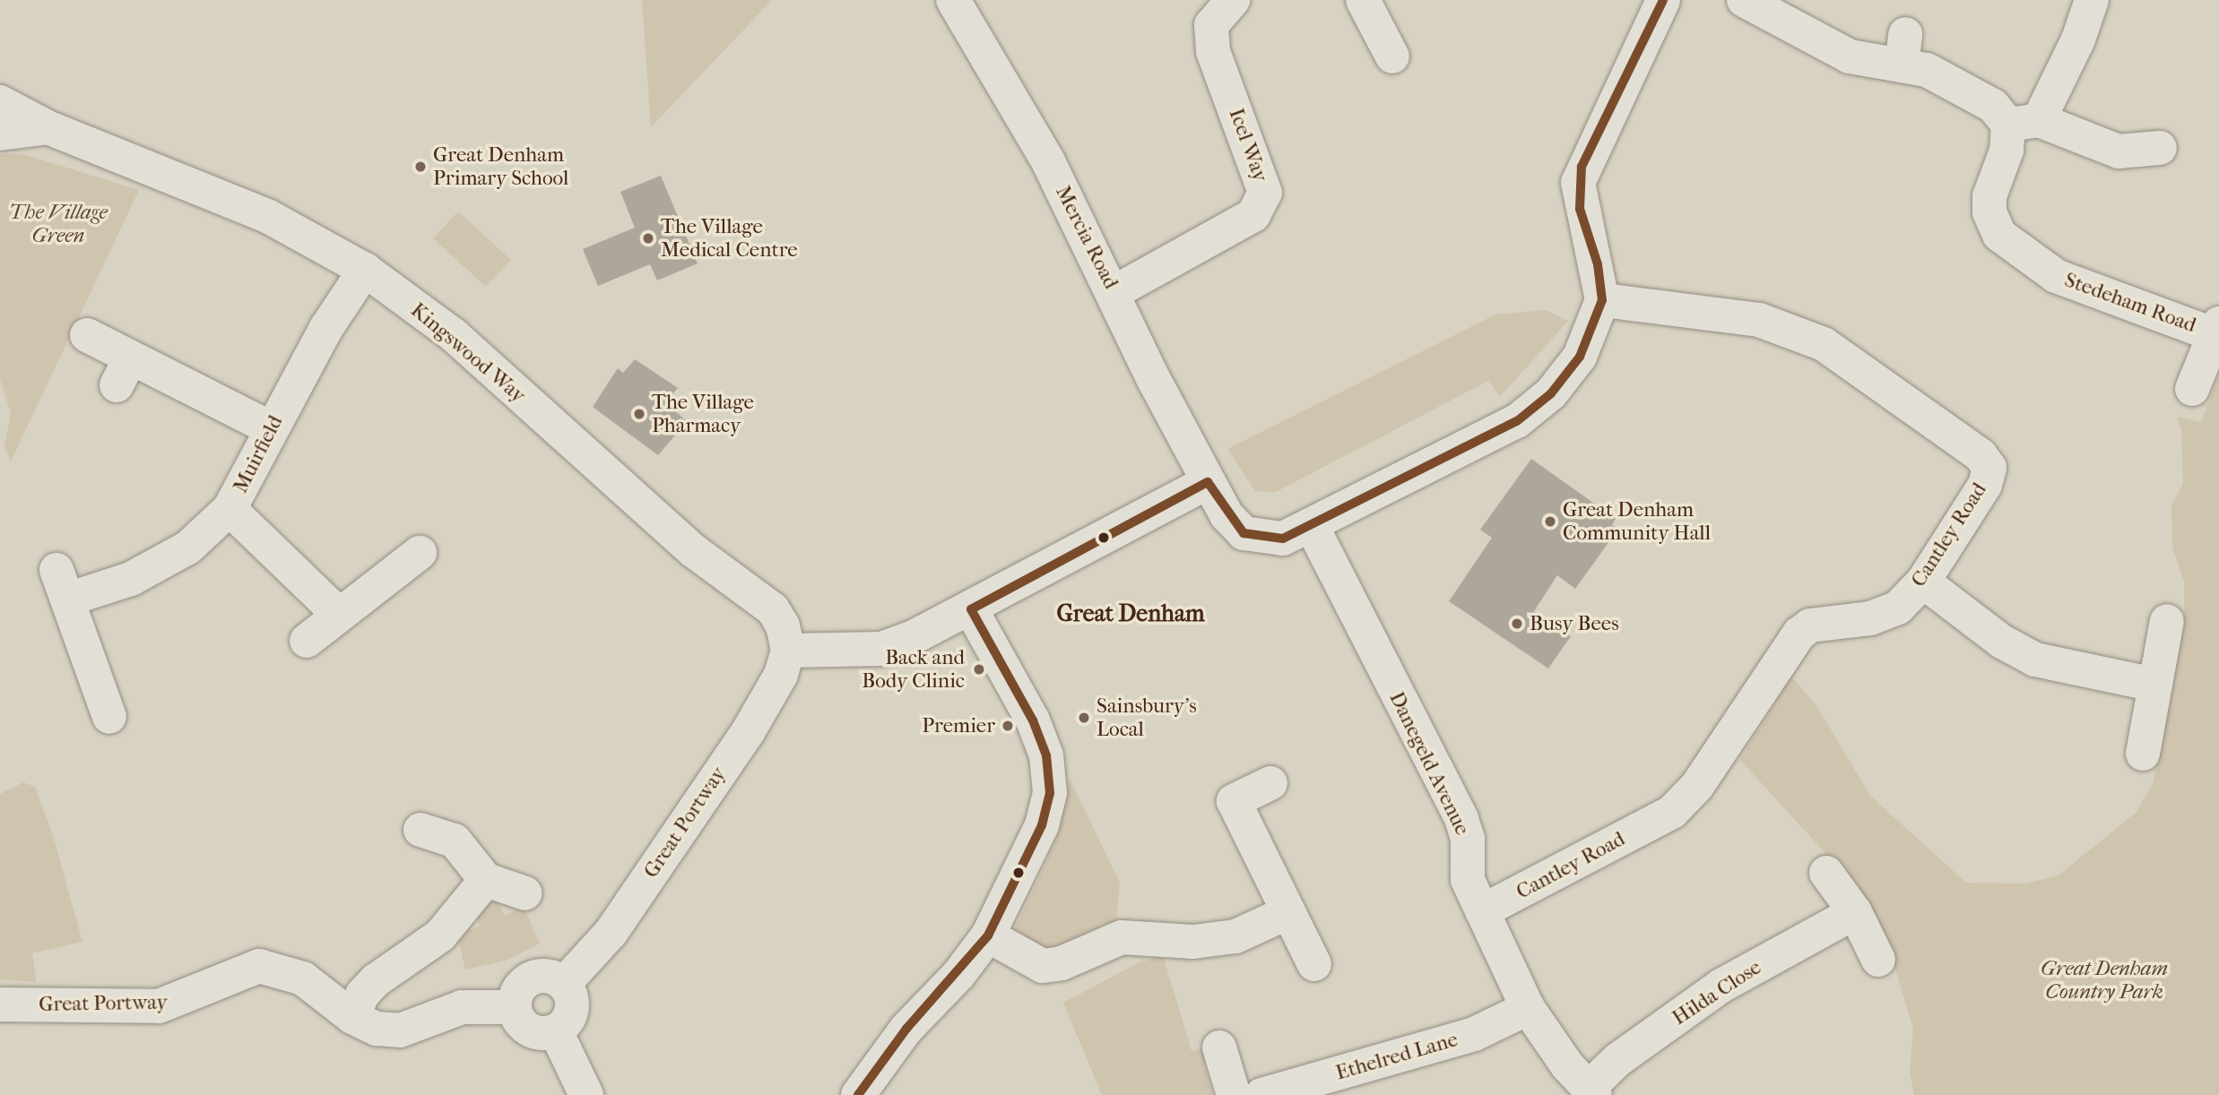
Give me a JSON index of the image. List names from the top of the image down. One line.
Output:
{"streets":{"street":["Icel Way","Mercia Road","Stedeham Road","Kingswood Way","Muirfield","Cantley Road","Danegeld Avenue","Great Portway","Hilda Close","Ethelred Lane"]},"crossings":[["Icel Way","Mercia Road"],["Mercia Road","Cantley Road"],["Mercia Road","Danegeld Avenue"],["Kingswood Way","Muirfield"],["Kingswood Way","Great Portway"],["Cantley Road","Danegeld Avenue"],["Danegeld Avenue","Hilda Close"],["Danegeld Avenue","Ethelred Lane"]],"districts":["Great Denham"],"parks":["The Village Green","Great Denham Country Park"],"places":["Great Denham Primary School","The Village Medical Centre","The Village Pharmacy","Great Denham Community Hall","Busy Bees","Back and Body Clinic","Sainsbury's Local","Premier"]}
